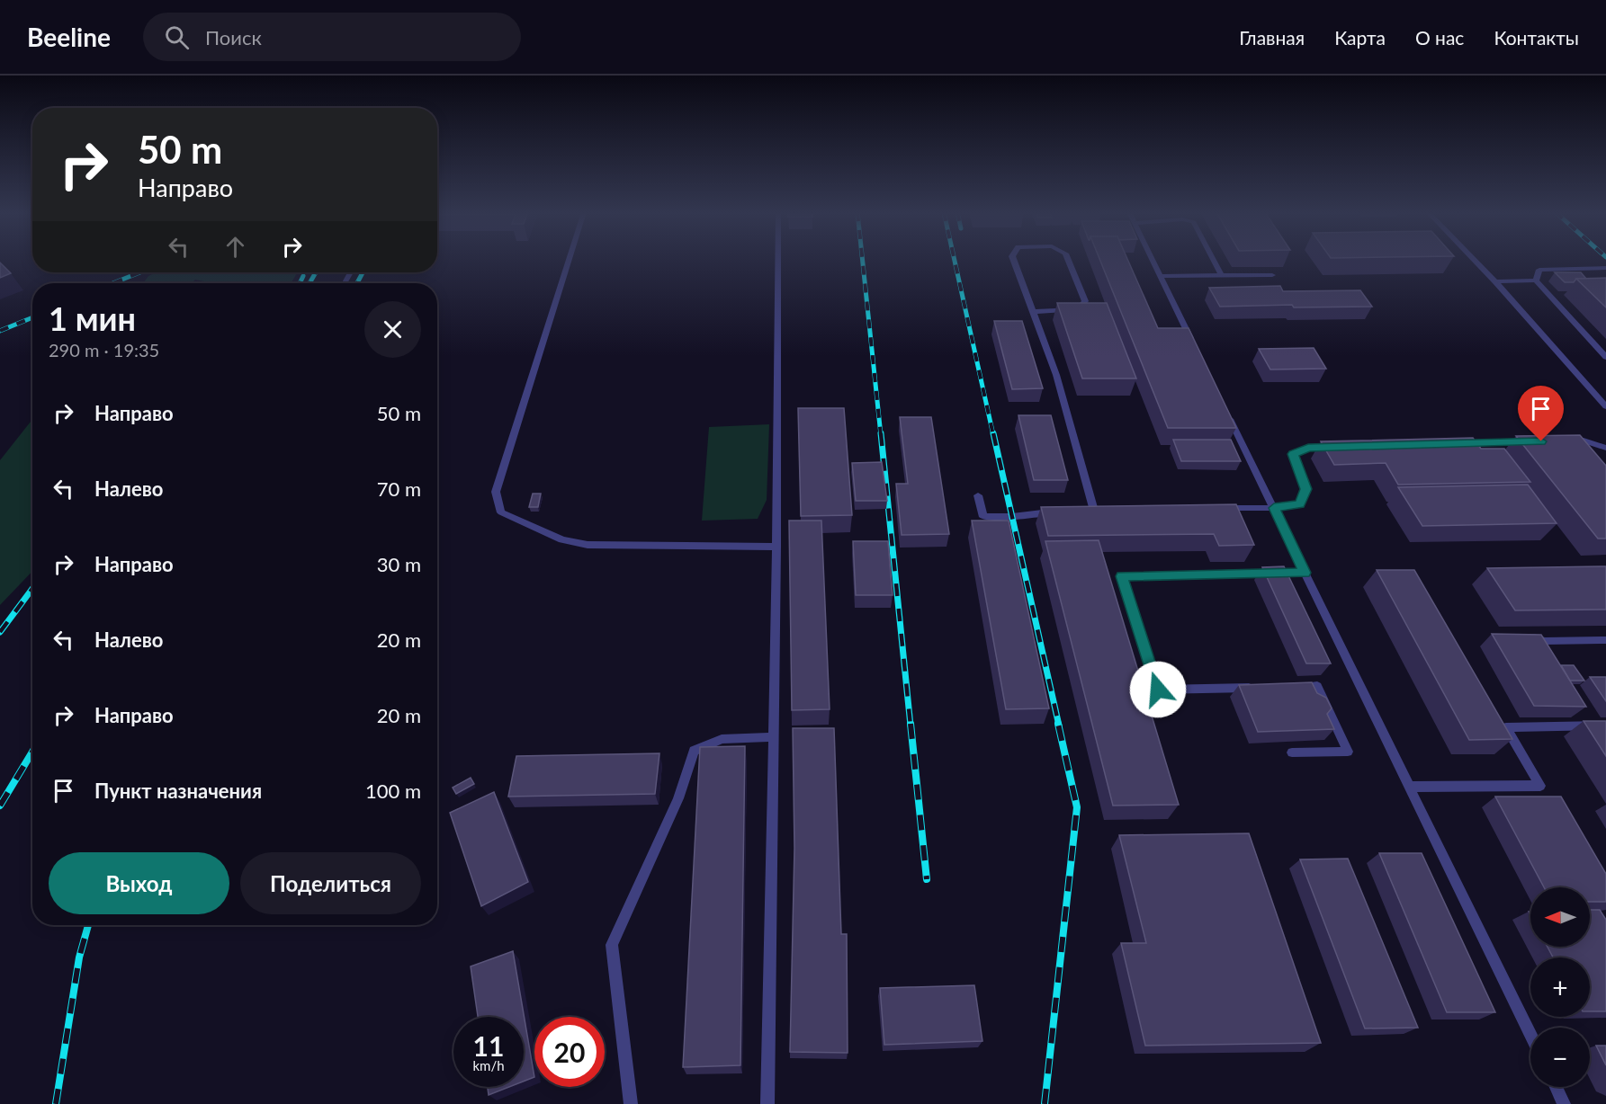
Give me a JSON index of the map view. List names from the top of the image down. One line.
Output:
{"north":"left","page":{"header":"Beeline","search":"Поиск","nav":["Главная","Карта","О нас","Контакты"],"turn":["50 m","Направо"],"heading":["1 мин","290 m · 19:35"],"list":[{"name":"Направо","value":"50 m"},{"name":"Налево","value":"70 m"},{"name":"Направо","value":"30 m"},{"name":"Налево","value":"20 m"},{"name":"Направо","value":"20 m"},{"name":"Пункт назначения","value":"100 m"}],"buttons":["Выход","Поделиться"],"map_buttons":["+","−"],"speed":"11 km/h","limit":"20"}}
